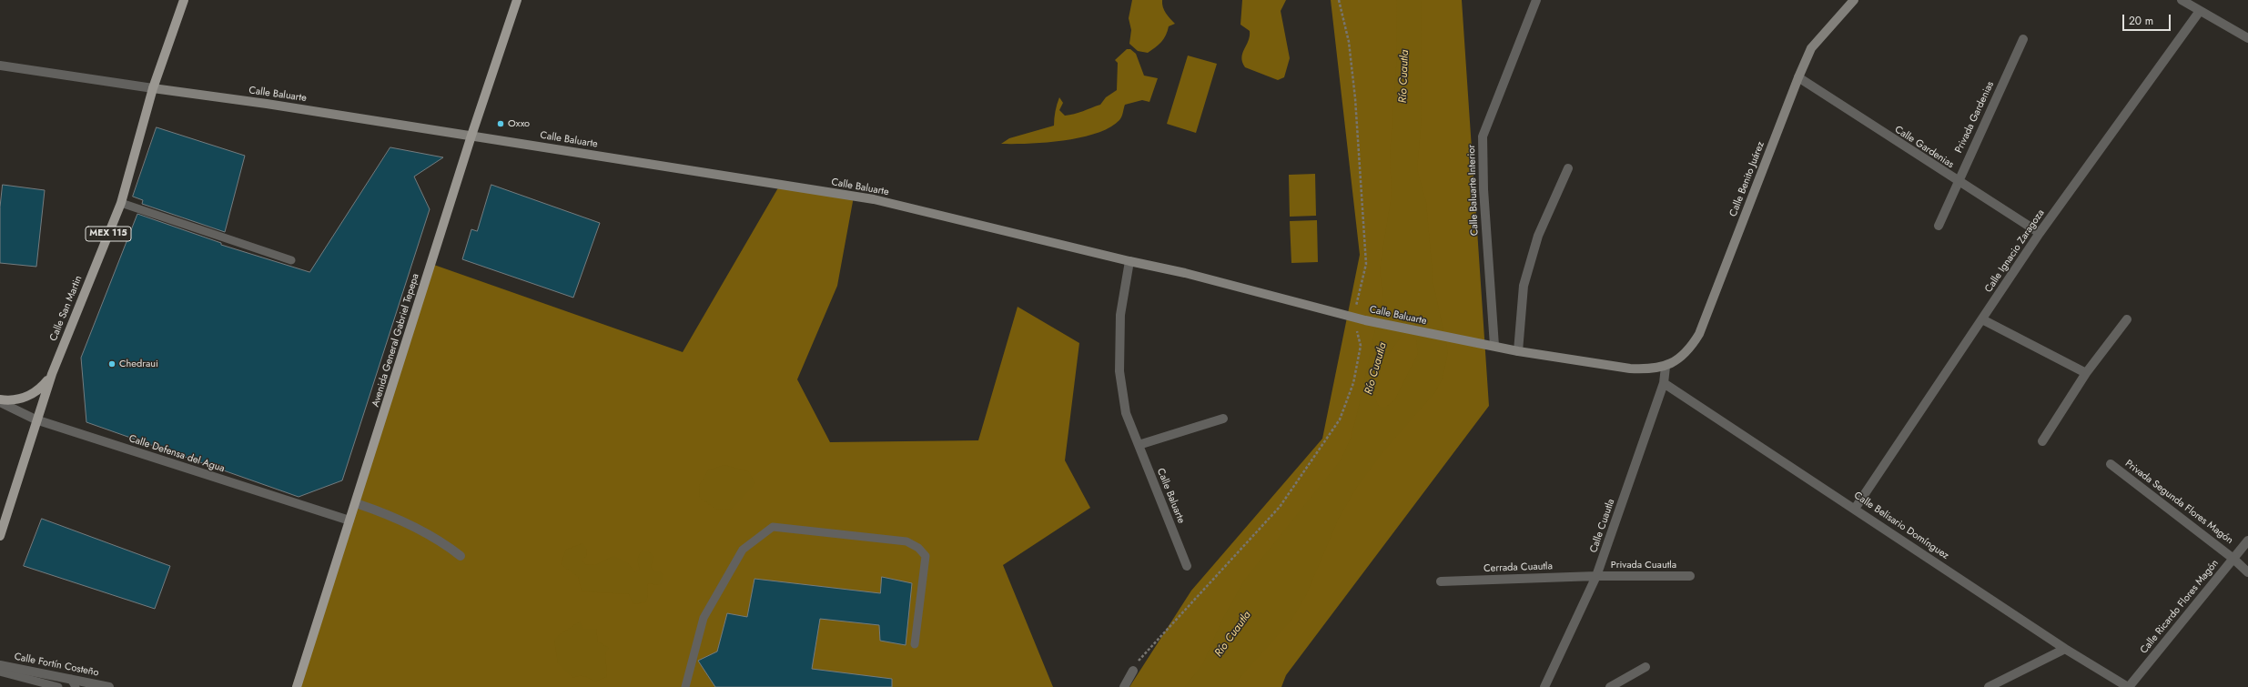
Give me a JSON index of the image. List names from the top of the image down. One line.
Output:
{"streets":{"main road":["MEX 115","Calle San Martin","Avenida General Gabriel Tepepa"],"street":["Calle Baluarte","Privada Gardenias","Calle Gardenias","Calle Benito Juárez","Calle Baluarte Interior","Calle Ignacio Zaragoza","Calle Defensa del Agua","Privada Segunda Flores Magón","Calle Cuautla","Calle Belisario Domínguez","Privada Cuautla","Cerrada Cuautla","Calle Ricardo Flores Magón","Calle Fortín Costeño"]},"crossings":[["Calle Baluarte","Calle Benito Juárez"],["Calle Baluarte","Calle Baluarte Interior"],["Calle Baluarte","MEX 115"],["Calle Baluarte","Calle San Martin"],["Calle Baluarte","Avenida General Gabriel Tepepa"],["Calle Baluarte","Calle Cuautla"],["Privada Gardenias","Calle Gardenias"],["Calle Gardenias","Calle Benito Juárez"],["Calle Gardenias","Calle Ignacio Zaragoza"],["Calle Benito Juárez","Calle Cuautla"],["MEX 115","Calle San Martin"],["Calle Ignacio Zaragoza","Calle Belisario Domínguez"],["Calle San Martin","Calle Defensa del Agua"],["Avenida General Gabriel Tepepa","Calle Defensa del Agua"],["Privada Segunda Flores Magón","Calle Ricardo Flores Magón"],["Calle Cuautla","Calle Belisario Domínguez"],["Calle Cuautla","Privada Cuautla"],["Calle Cuautla","Cerrada Cuautla"],["Calle Belisario Domínguez","Calle Ricardo Flores Magón"],["Privada Cuautla","Cerrada Cuautla"]],"water":["Río Cuautla"],"places":["Oxxo","Chedraui"],"scale_bar":"20 m"}
